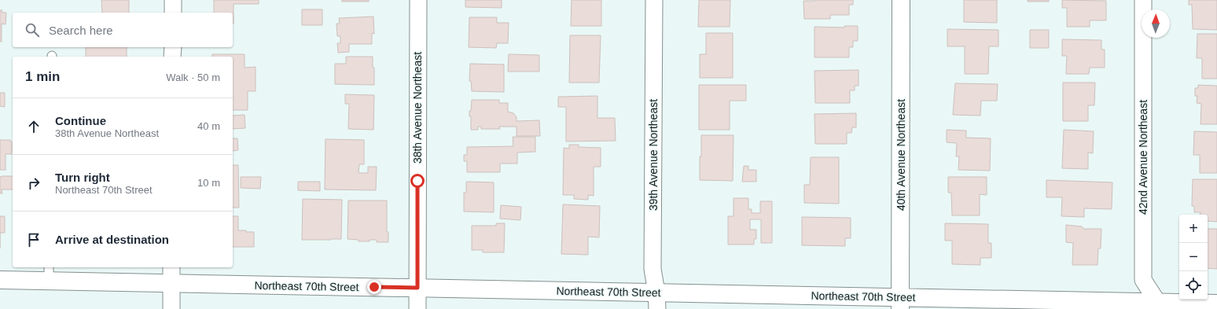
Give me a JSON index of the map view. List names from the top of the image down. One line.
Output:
{"streets":{"street":["38th Avenue Northeast","39th Avenue Northeast","40th Avenue Northeast","42nd Avenue Northeast","Northeast 70th Street"]},"crossings":[["38th Avenue Northeast","Northeast 70th Street"],["39th Avenue Northeast","Northeast 70th Street"],["40th Avenue Northeast","Northeast 70th Street"],["42nd Avenue Northeast","Northeast 70th Street"]],"north":"top","page":{"search":"Search here","heading":["1 min","Walk · 50 m"],"list":[["Continue","38th Avenue Northeast","40 m"],["Turn right","Northeast 70th Street","10 m"],"Arrive at destination"],"map_buttons":["+","−"]}}
